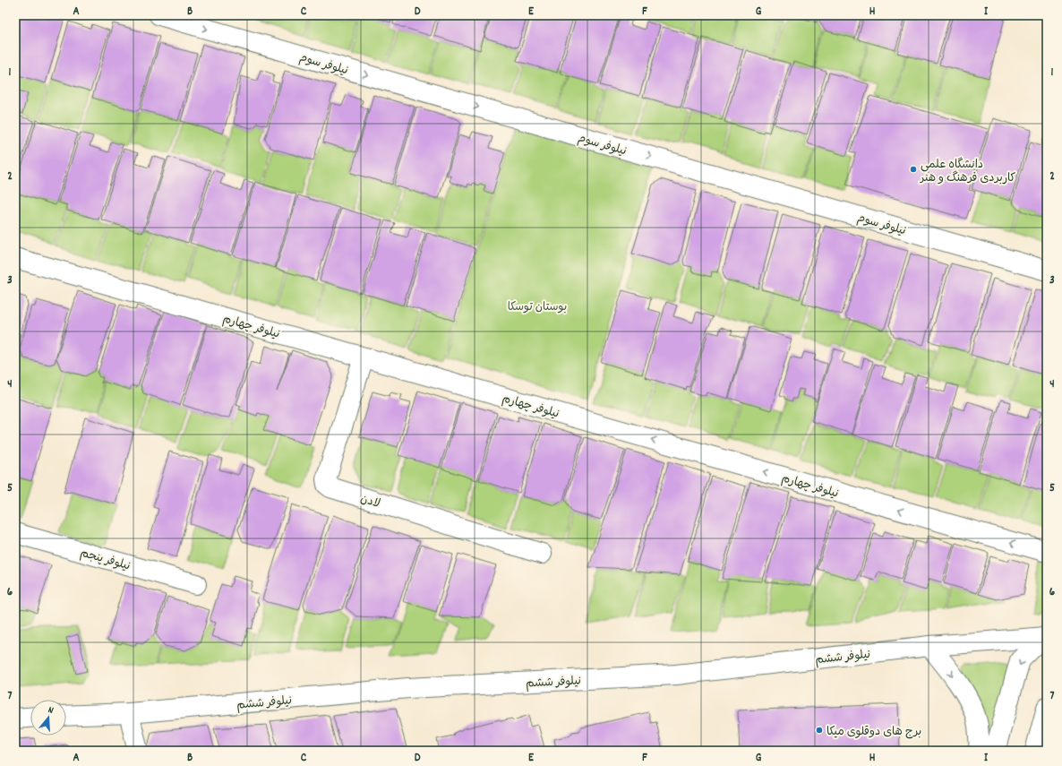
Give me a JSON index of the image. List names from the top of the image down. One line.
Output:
{"streets":{"street":["نیلوفر سوم","نیلوفر چهارم","لادن","نیلوفر پنجم","نیلوفر ششم"]},"crossings":[["نیلوفر چهارم","لادن"]],"one_way":["نیلوفر سوم","نیلوفر چهارم"],"parks":["بوستان توسکا"],"places":["دانشگاه علمی کاربردی فرهنگ و هنر","برج های دوقلوی میکا"],"north":"top","grid":{"columns":["A","B","C","D","E","F","G","H","I"],"rows":["1","2","3","4","5","6","7"]}}
